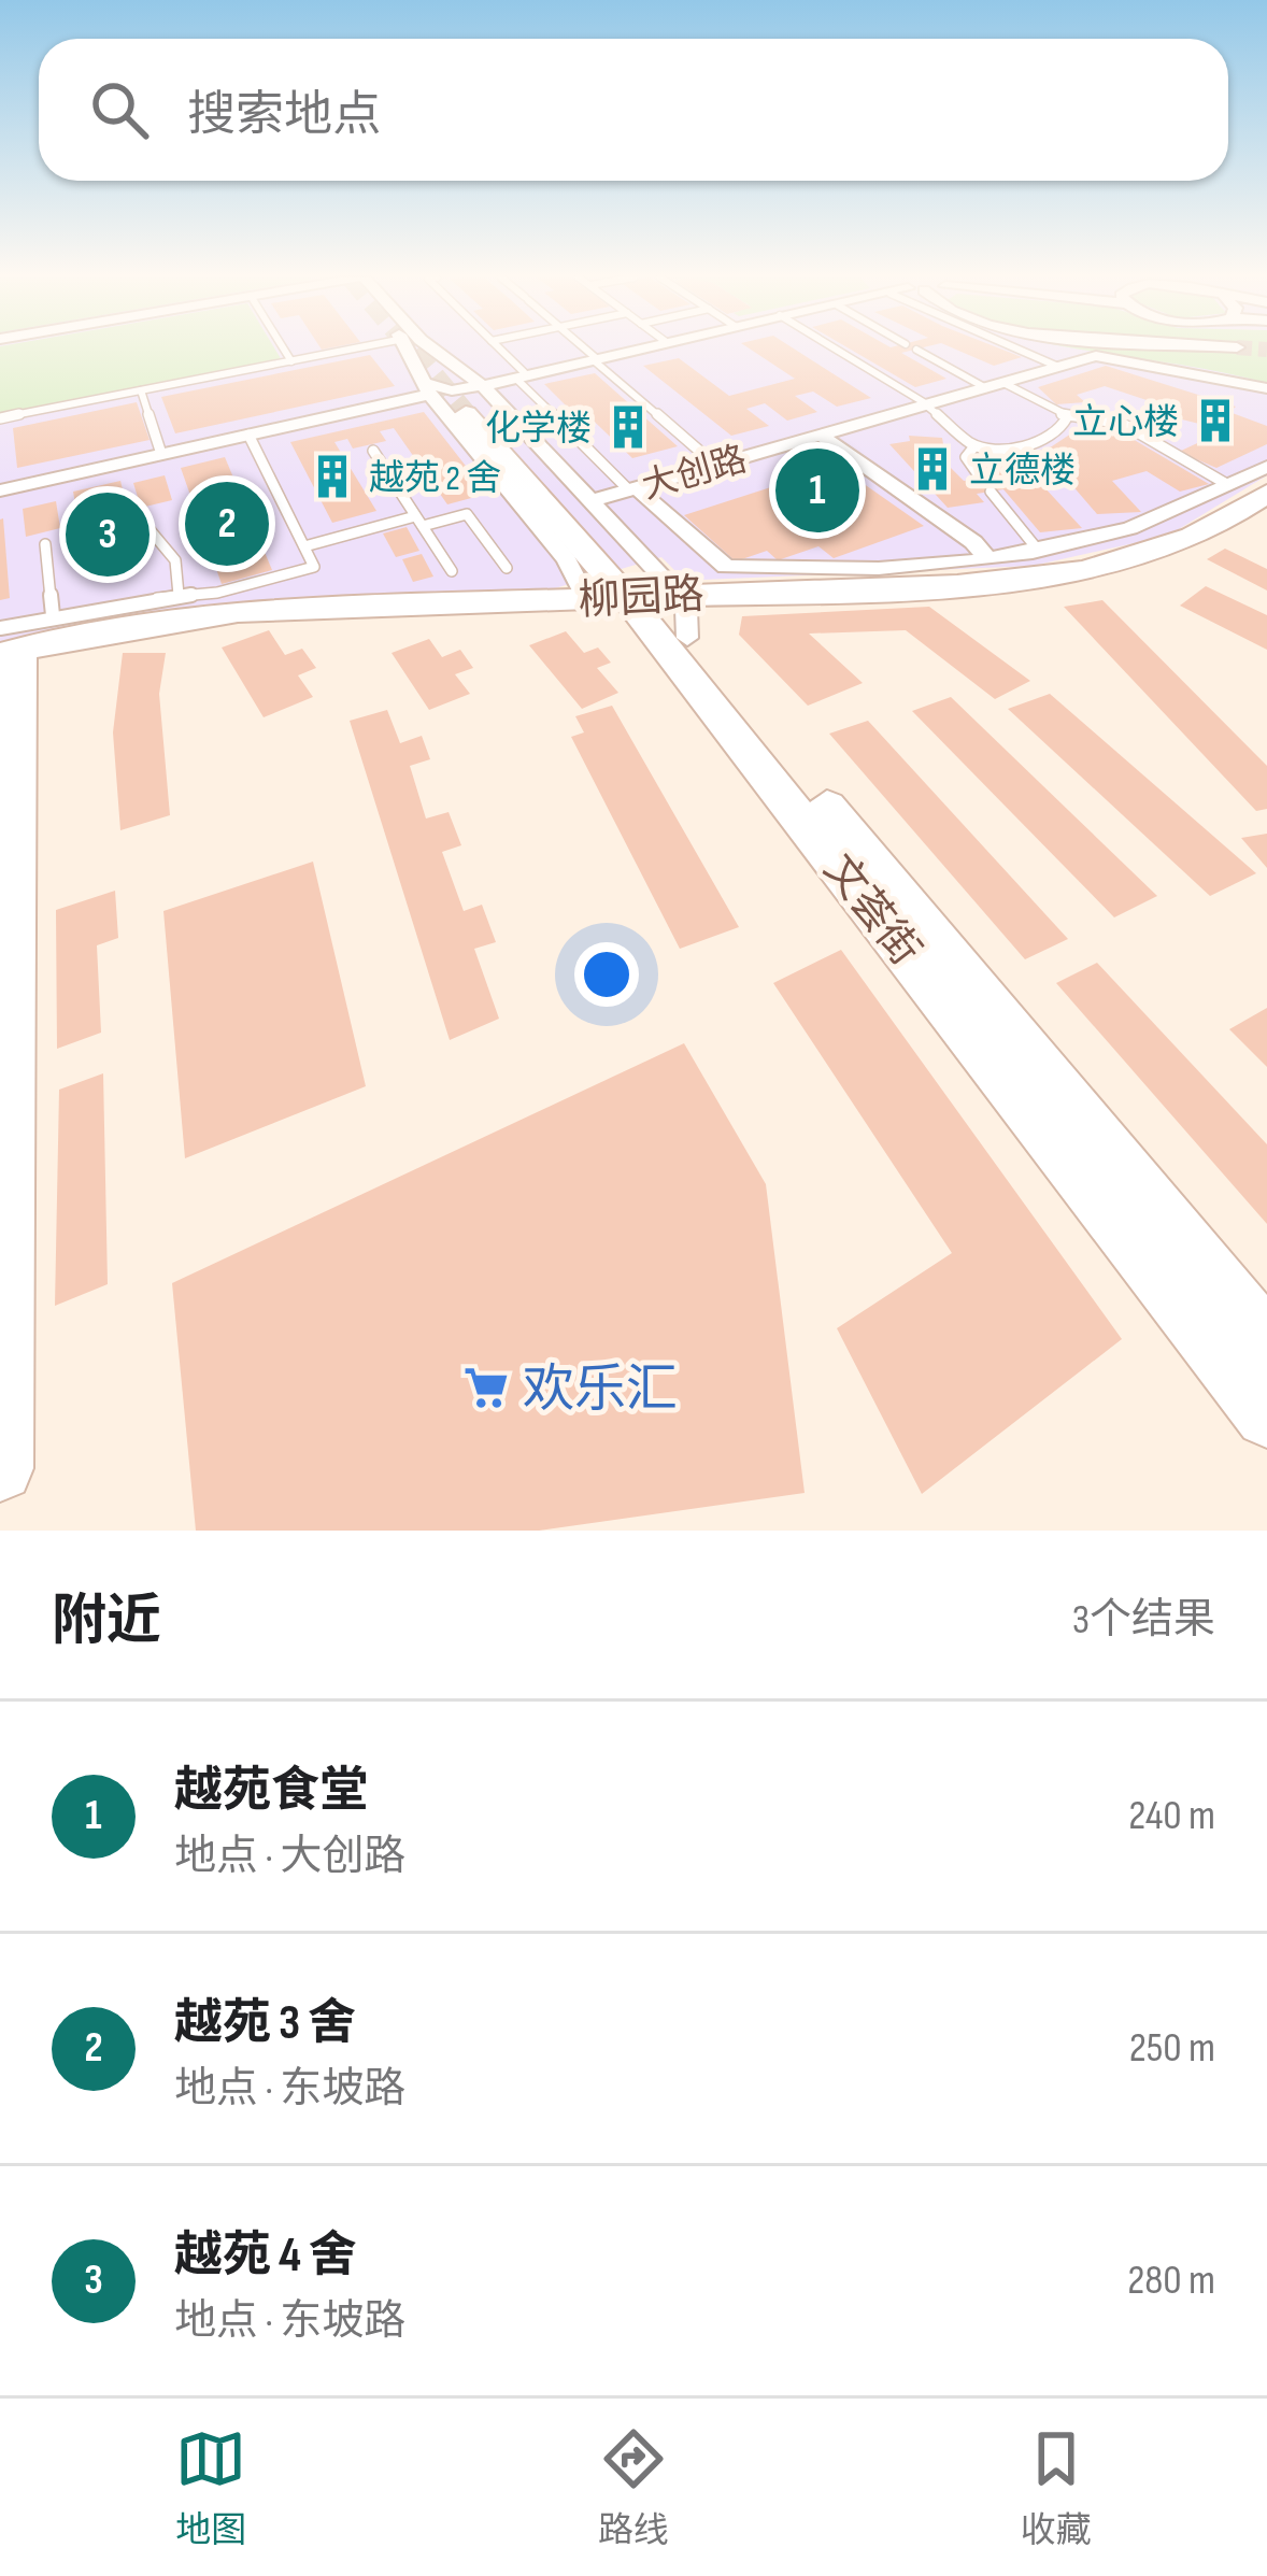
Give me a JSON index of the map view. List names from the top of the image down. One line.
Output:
{"streets":{"street":["大创路","柳园路","文荟街"]},"crossings":[["柳园路","文荟街"]],"places":{"building":["立心楼","化学楼","立德楼","越苑 2 舍"],"supermarket":["欢乐汇"]},"page":{"search":"搜索地点","pins":["1","2","3"],"heading":["附近","3个结果"],"list":[{"mark":"1","name":"越苑食堂","note":"地点 · 大创路","value":"240 m"},{"mark":"2","name":"越苑 3 舍","note":"地点 · 东坡路","value":"250 m"},{"mark":"3","name":"越苑 4 舍","note":"地点 · 东坡路","value":"280 m"}],"nav":["地图","路线","收藏"]}}
